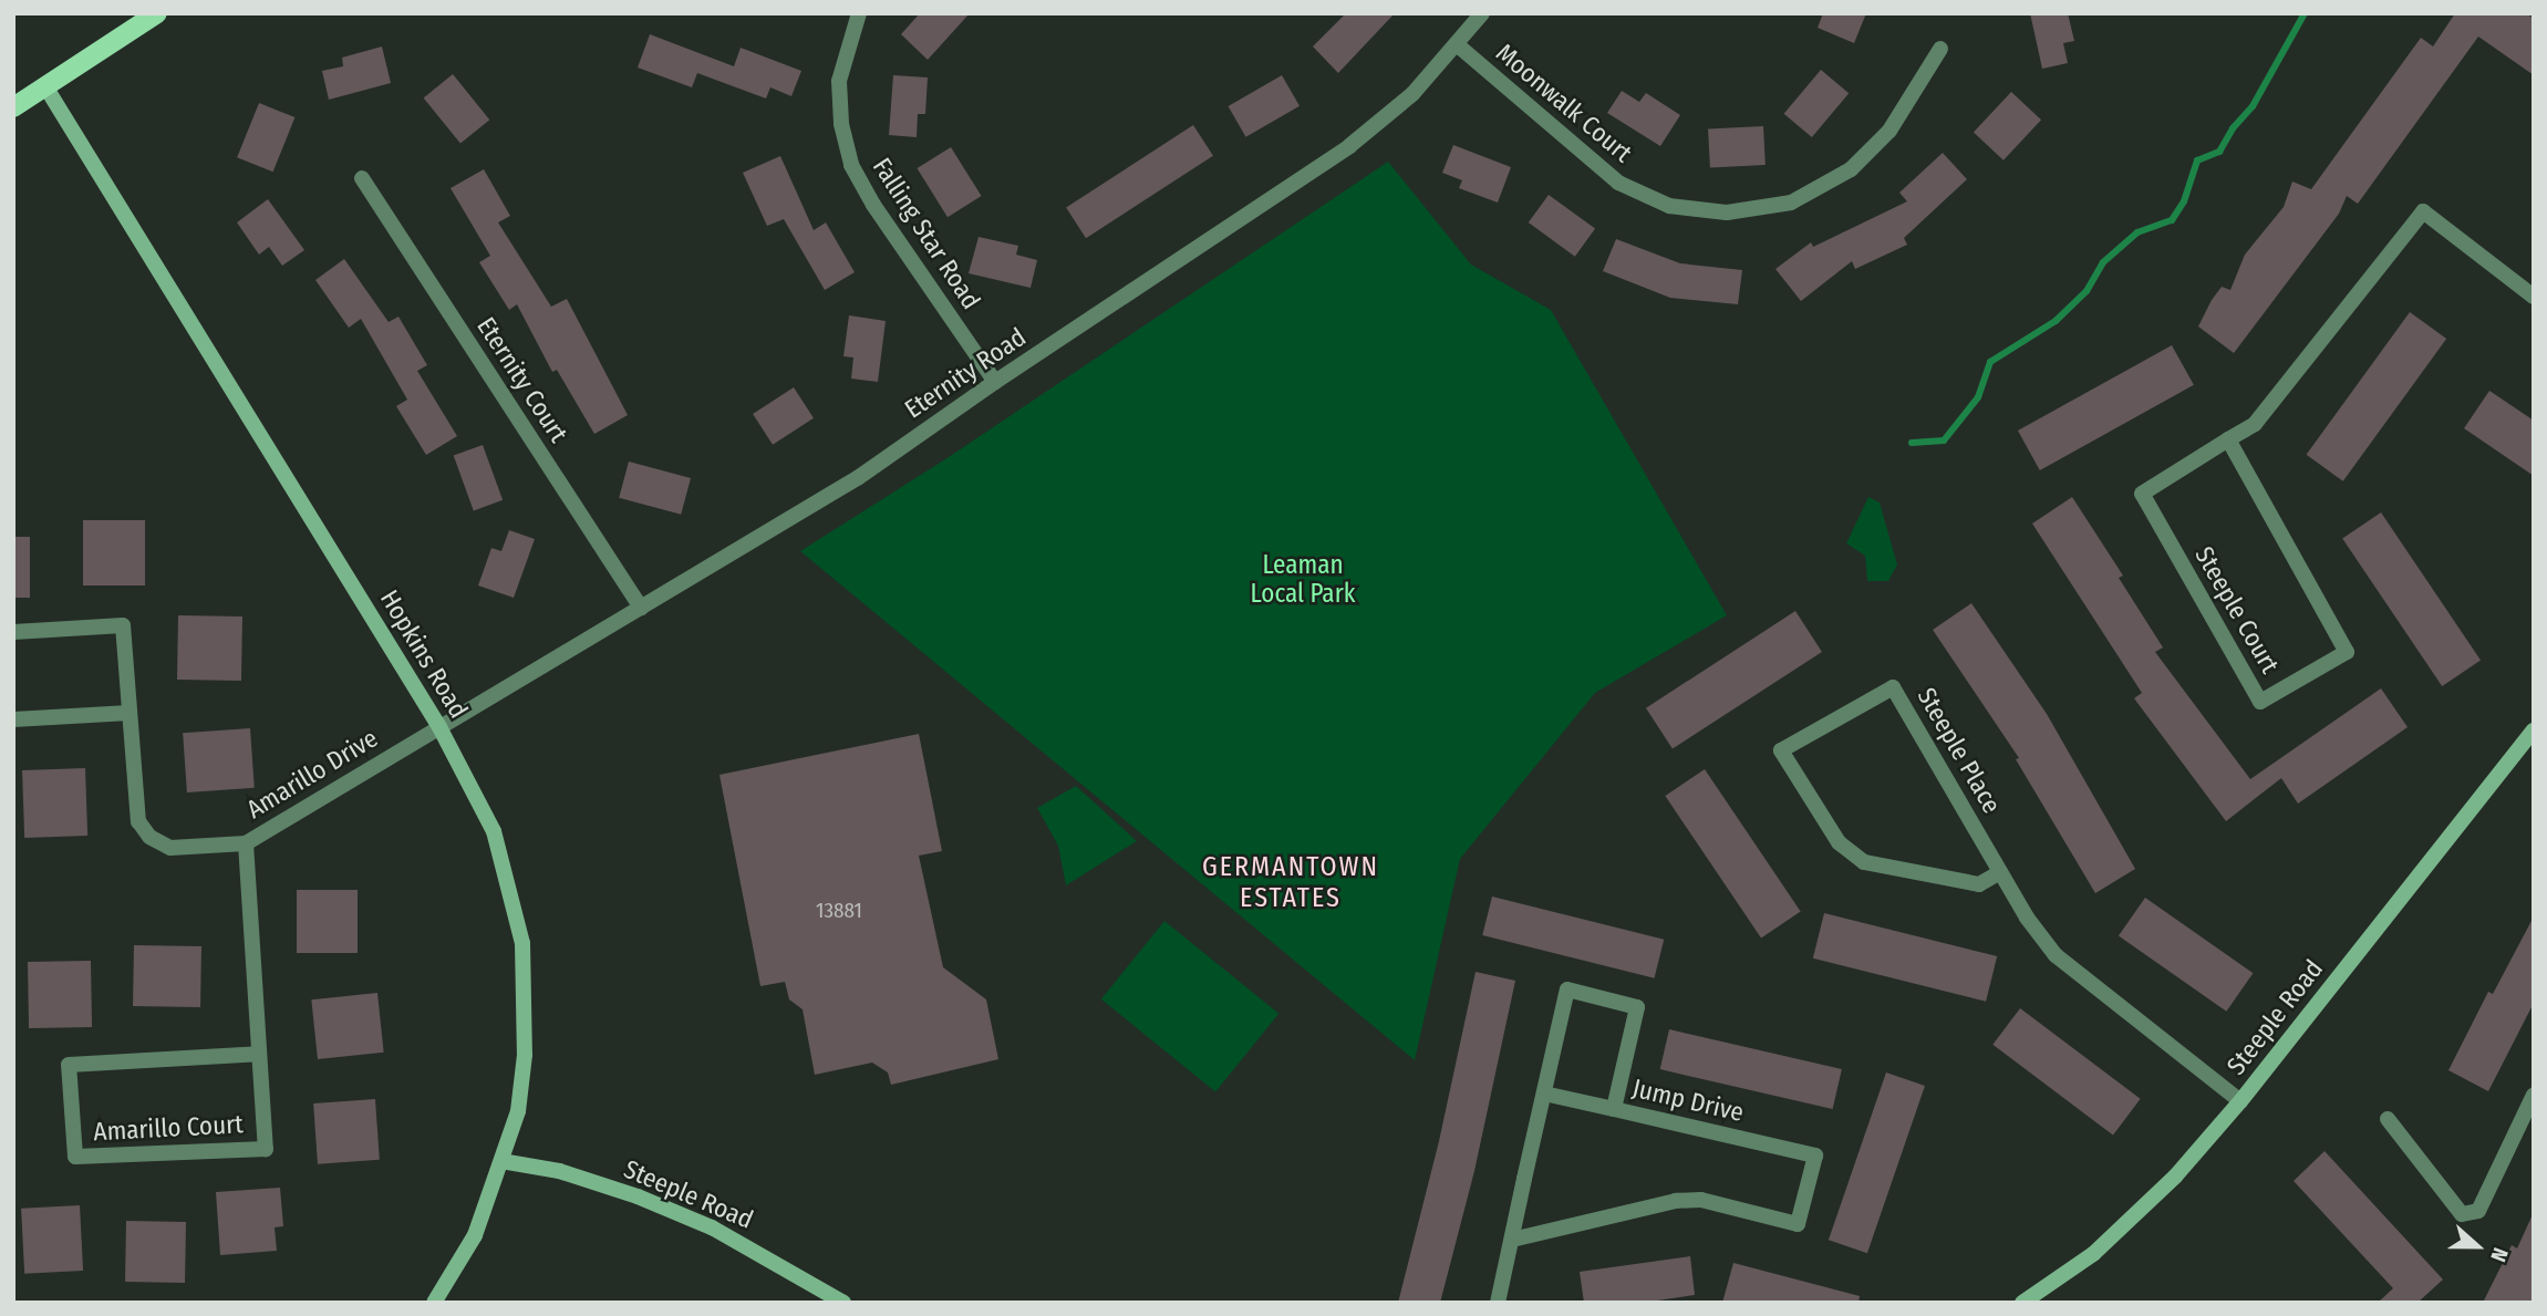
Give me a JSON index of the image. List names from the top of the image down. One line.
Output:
{"streets":{"street":["Moonwalk Court","Falling Star Road","Eternity Road","Eternity Court","Steeple Court","Hopkins Road","Steeple Place","Amarillo Drive","Steeple Road","Jump Drive","Amarillo Court"]},"crossings":[["Moonwalk Court","Eternity Road"],["Falling Star Road","Eternity Road"],["Eternity Road","Eternity Court"],["Eternity Road","Hopkins Road"],["Eternity Road","Amarillo Drive"],["Hopkins Road","Amarillo Drive"],["Hopkins Road","Steeple Road"],["Steeple Place","Steeple Road"],["Amarillo Drive","Amarillo Court"]],"districts":["GERMANTOWN ESTATES"],"parks":["Leaman Local Park"],"house_numbers":["13881"],"north":"right"}
